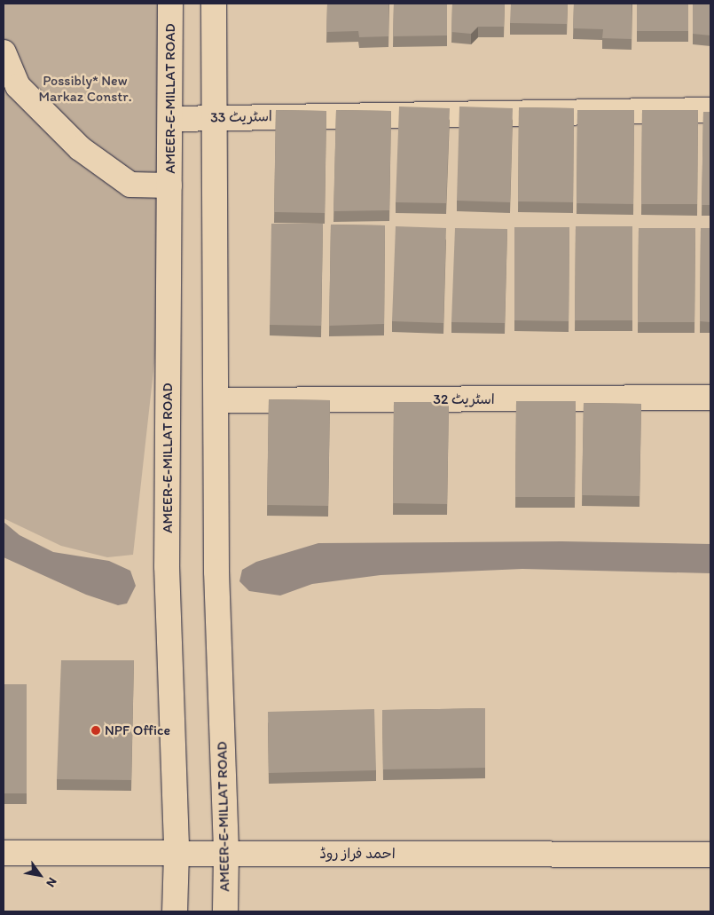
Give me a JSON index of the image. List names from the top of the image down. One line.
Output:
{"streets":{"main road":["AMEER-E-MILLAT ROAD","اسٹریٹ 33","اسٹریٹ 32","احمد فراز روڈ"]},"crossings":[["AMEER-E-MILLAT ROAD","اسٹریٹ 33"],["AMEER-E-MILLAT ROAD","اسٹریٹ 32"],["AMEER-E-MILLAT ROAD","احمد فراز روڈ"]],"parks":["Possibly* New Markaz Constr."],"places":["NPF Office"],"north":"bottom right"}
